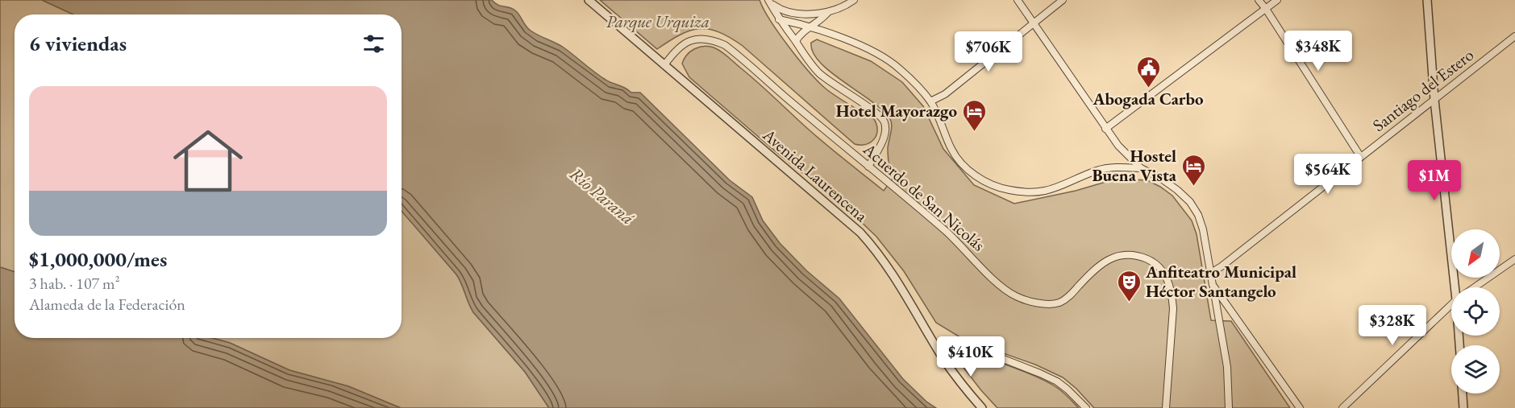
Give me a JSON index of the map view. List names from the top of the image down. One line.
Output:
{"streets":{"street":["Santiago del Estero","Avenida Laurencena","Acuerdo de San Nicolás"]},"crossings":[["Avenida Laurencena","Acuerdo de San Nicolás"]],"water":["Río Paraná"],"parks":["Parque Urquiza"],"places":{"public building":["Abogada Carbo"],"hotel":["Hotel Mayorazgo","Hostel Buena Vista"],"theatre":["Anfiteatro Municipal Héctor Santangelo"]},"north":"bottom left","page":{"heading":"6 viviendas","price":["$348K","$706K","$564K","$1M","$328K","$410K"],"list":[{"name":"$1,000,000/mes","note":"3 hab. · 107 m² · Alameda de la Federación"}]}}
